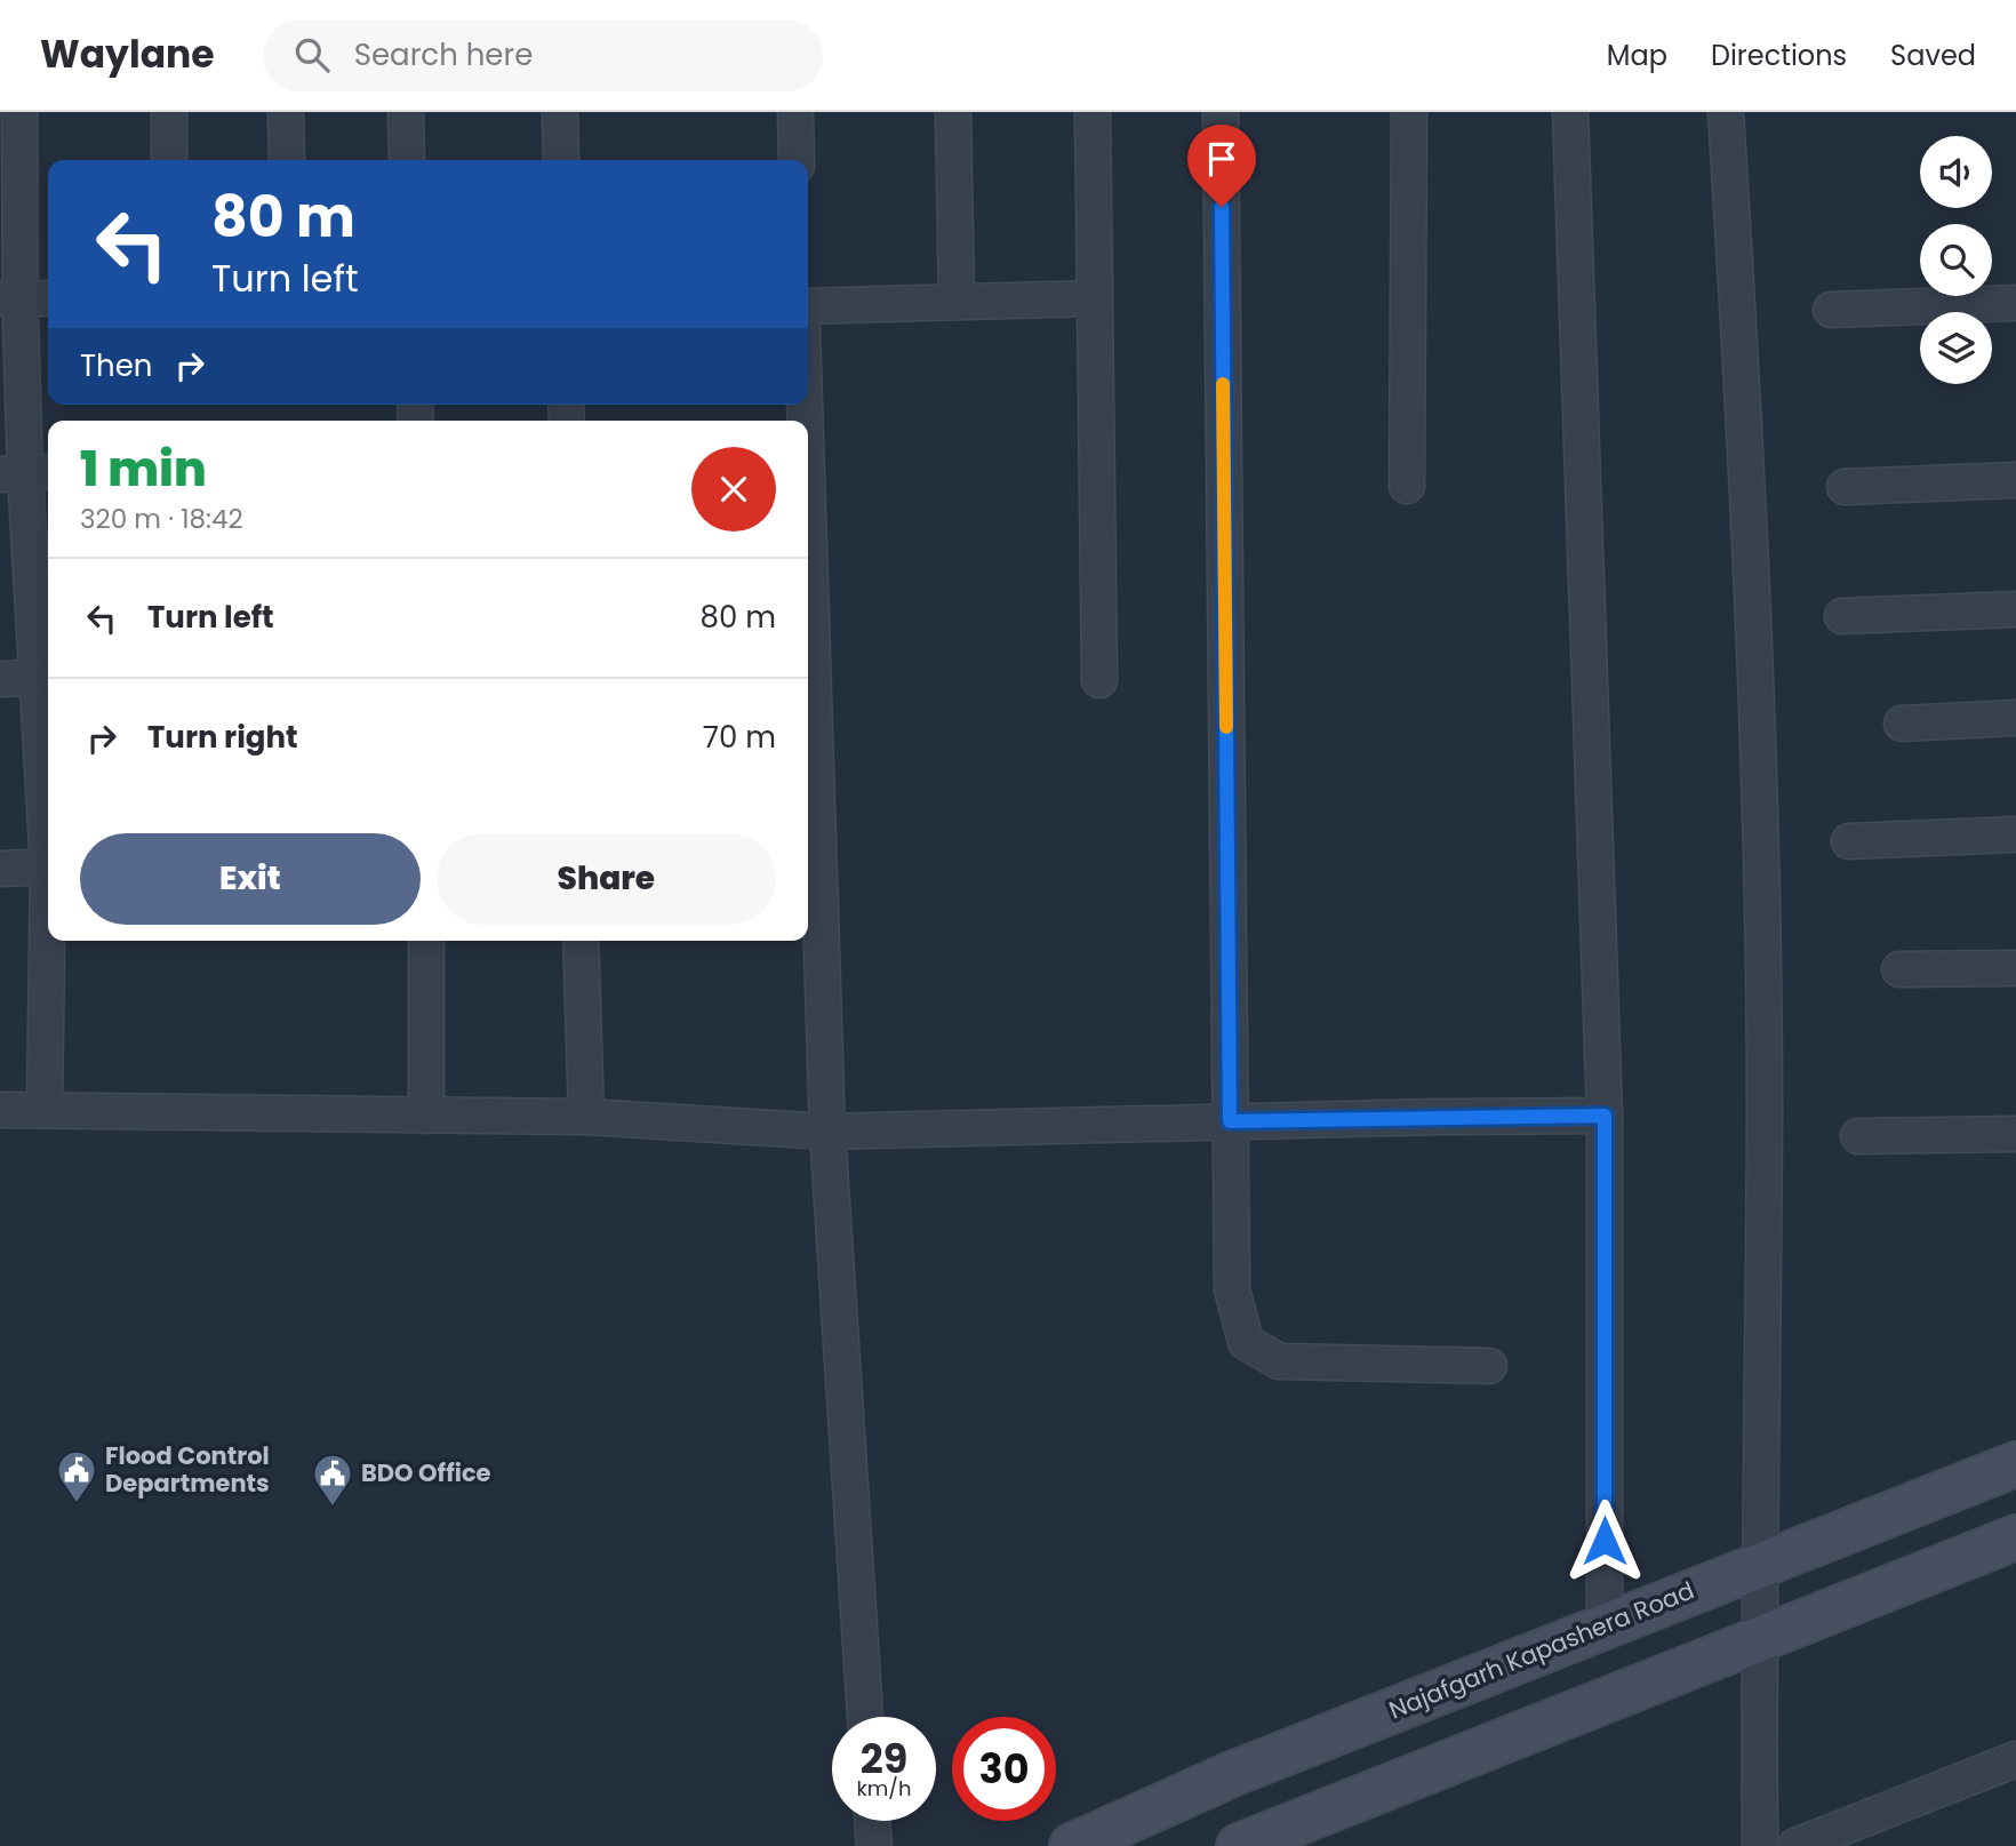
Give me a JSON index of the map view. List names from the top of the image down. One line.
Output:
{"streets":{"main road":["Najafgarh Kapashera Road"]},"places":{"public building":["Flood Control Departments","BDO Office"]},"page":{"header":"Waylane","search":"Search here","nav":["Map","Directions","Saved"],"turn":["80 m","Turn left"],"then":"Then","heading":["1 min","320 m · 18:42"],"list":[{"name":"Turn left","value":"80 m"},{"name":"Turn right","value":"70 m"}],"buttons":["Exit","Share"],"speed":"29 km/h","limit":"30"}}
